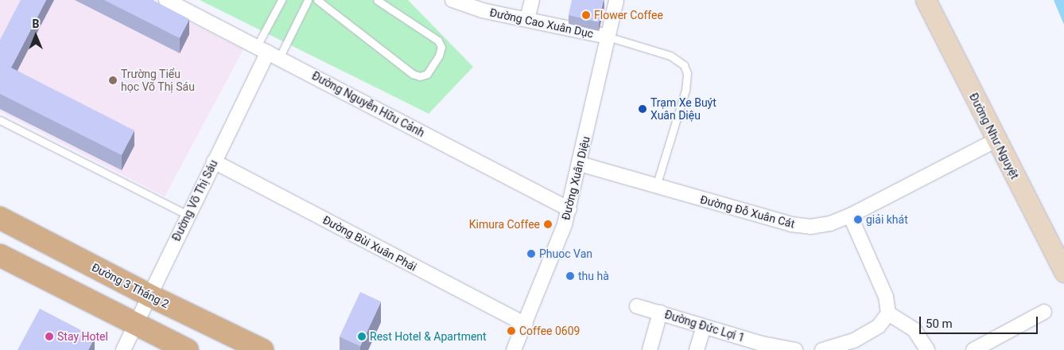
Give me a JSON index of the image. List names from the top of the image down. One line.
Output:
{"streets":{"main road":["Đường 3 Tháng 2"],"street":["Đường Cao Xuân Dục","Đường Nguyễn Hữu Cảnh","Đường Như Nguyệt","Đường Xuân Diệu","Đường Võ Thị Sáu","Đường Đỗ Xuân Cát","Đường Bùi Xuân Phái","Đường Đức Lợi 1"]},"crossings":[["Đường Cao Xuân Dục","Đường Xuân Diệu"],["Đường Nguyễn Hữu Cảnh","Đường Xuân Diệu"],["Đường Nguyễn Hữu Cảnh","Đường Võ Thị Sáu"],["Đường Như Nguyệt","Đường Đỗ Xuân Cát"],["Đường Xuân Diệu","Đường Đỗ Xuân Cát"],["Đường Xuân Diệu","Đường Bùi Xuân Phái"],["Đường Võ Thị Sáu","Đường Bùi Xuân Phái"],["Đường Võ Thị Sáu","Đường 3 Tháng 2"]],"places":["Flower Coffee","Trường Tiểu học Võ Thị Sáu","Trạm Xe Buýt Xuân Diệu","giải khát","Kimura Coffee","Phuoc Van","thu hà","Coffee 0609","Stay Hotel","Rest Hotel & Apartment"],"scale_bar":"50 m","north":"top"}
